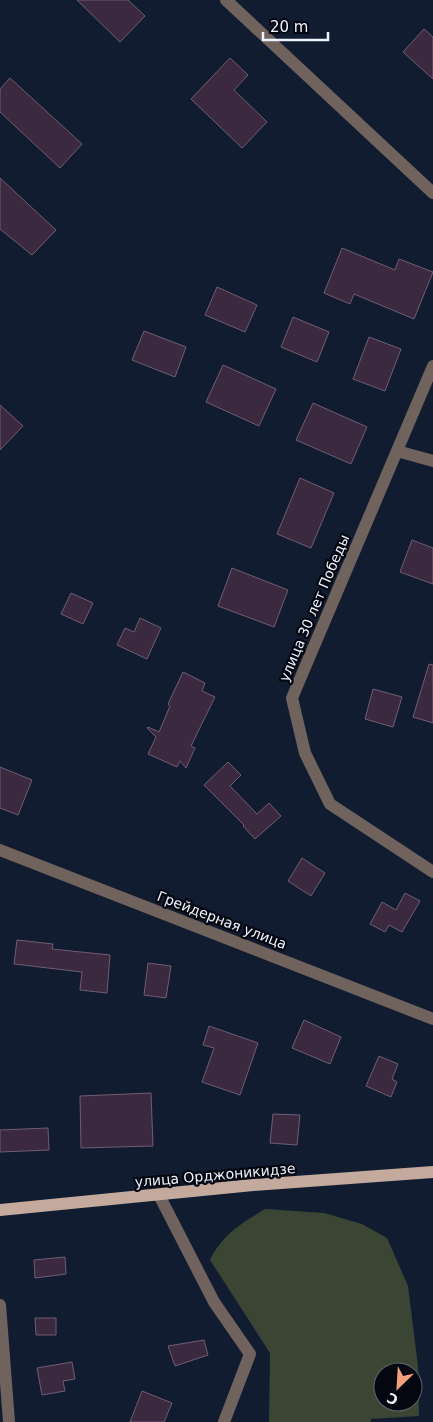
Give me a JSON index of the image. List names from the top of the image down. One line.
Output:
{"streets":{"main road":["улица Орджоникидзе"],"street":["улица 30 лет Победы","Грейдерная улица"]},"scale_bar":"20 m","north":"bottom left"}
